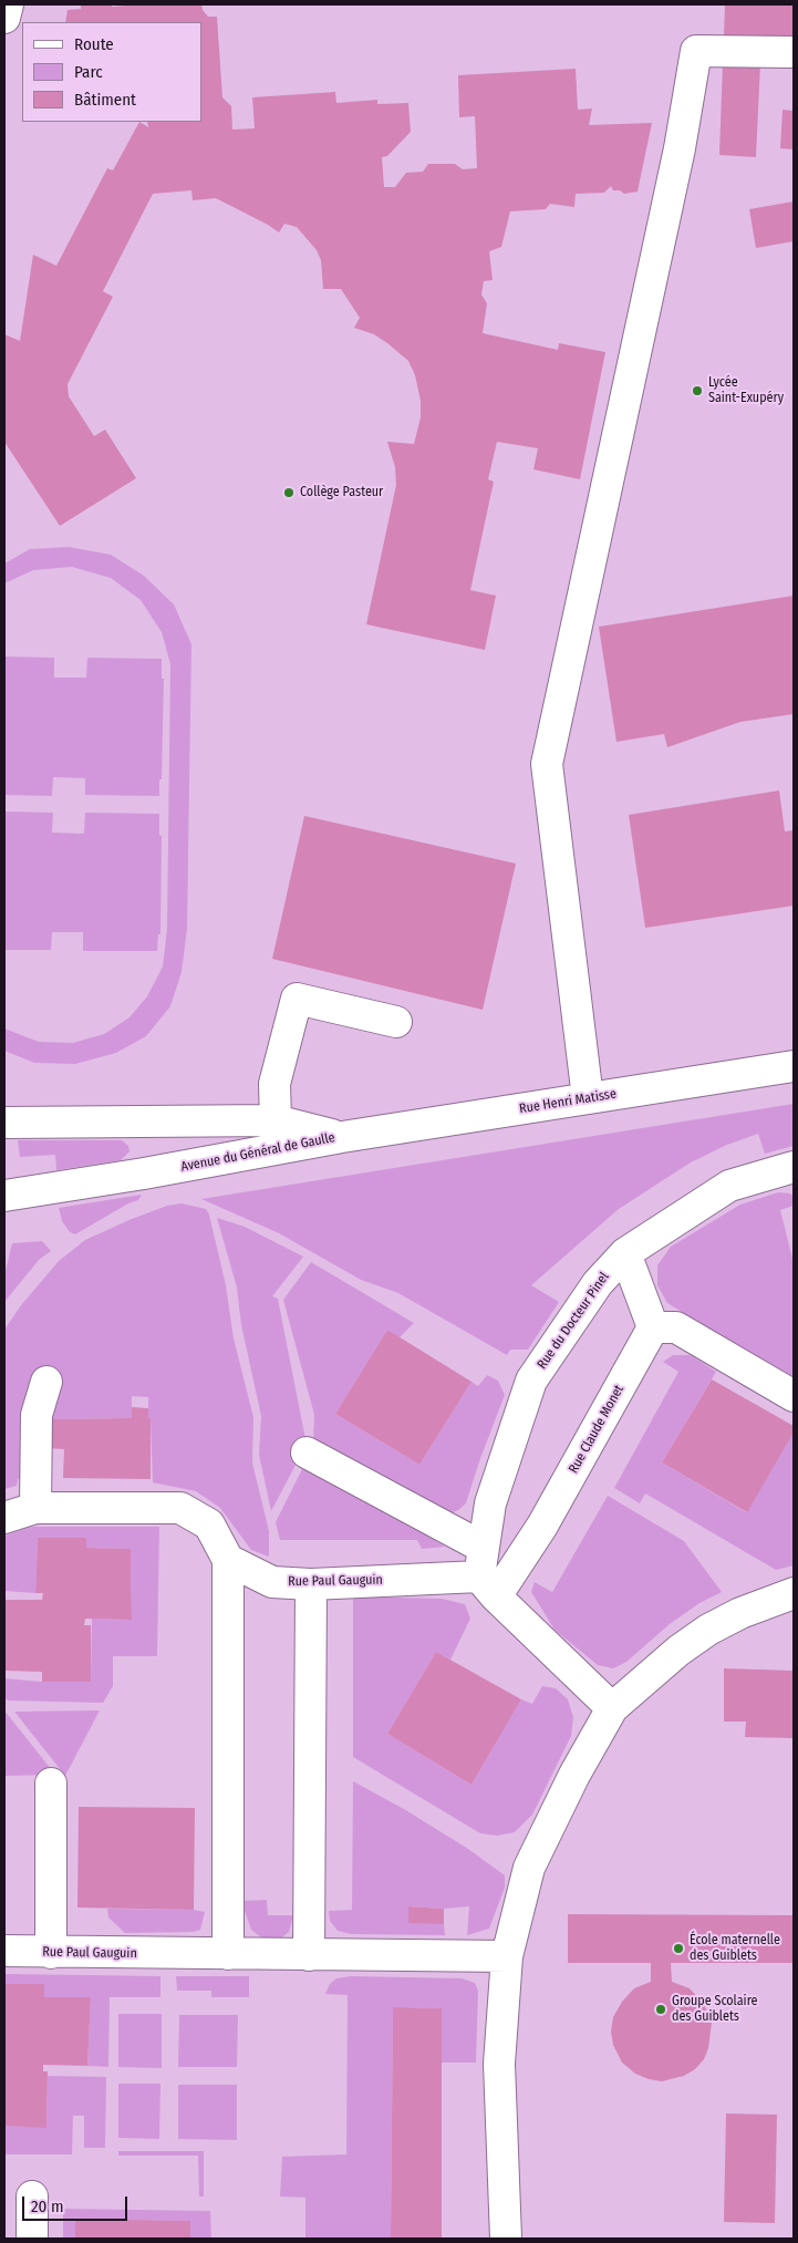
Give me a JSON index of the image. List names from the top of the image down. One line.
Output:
{"streets":{"street":["Rue Henri Matisse","Avenue du Général de Gaulle","Rue du Docteur Pinel","Rue Claude Monet","Rue Paul Gauguin"]},"crossings":[["Rue Henri Matisse","Avenue du Général de Gaulle"],["Rue du Docteur Pinel","Rue Claude Monet"],["Rue du Docteur Pinel","Rue Paul Gauguin"],["Rue Claude Monet","Rue Paul Gauguin"]],"places":["Lycée Saint-Exupéry","Collège Pasteur","École maternelle des Guiblets","Groupe Scolaire des Guiblets"],"legend":["Route","Parc","Bâtiment"],"scale_bar":"20 m"}
